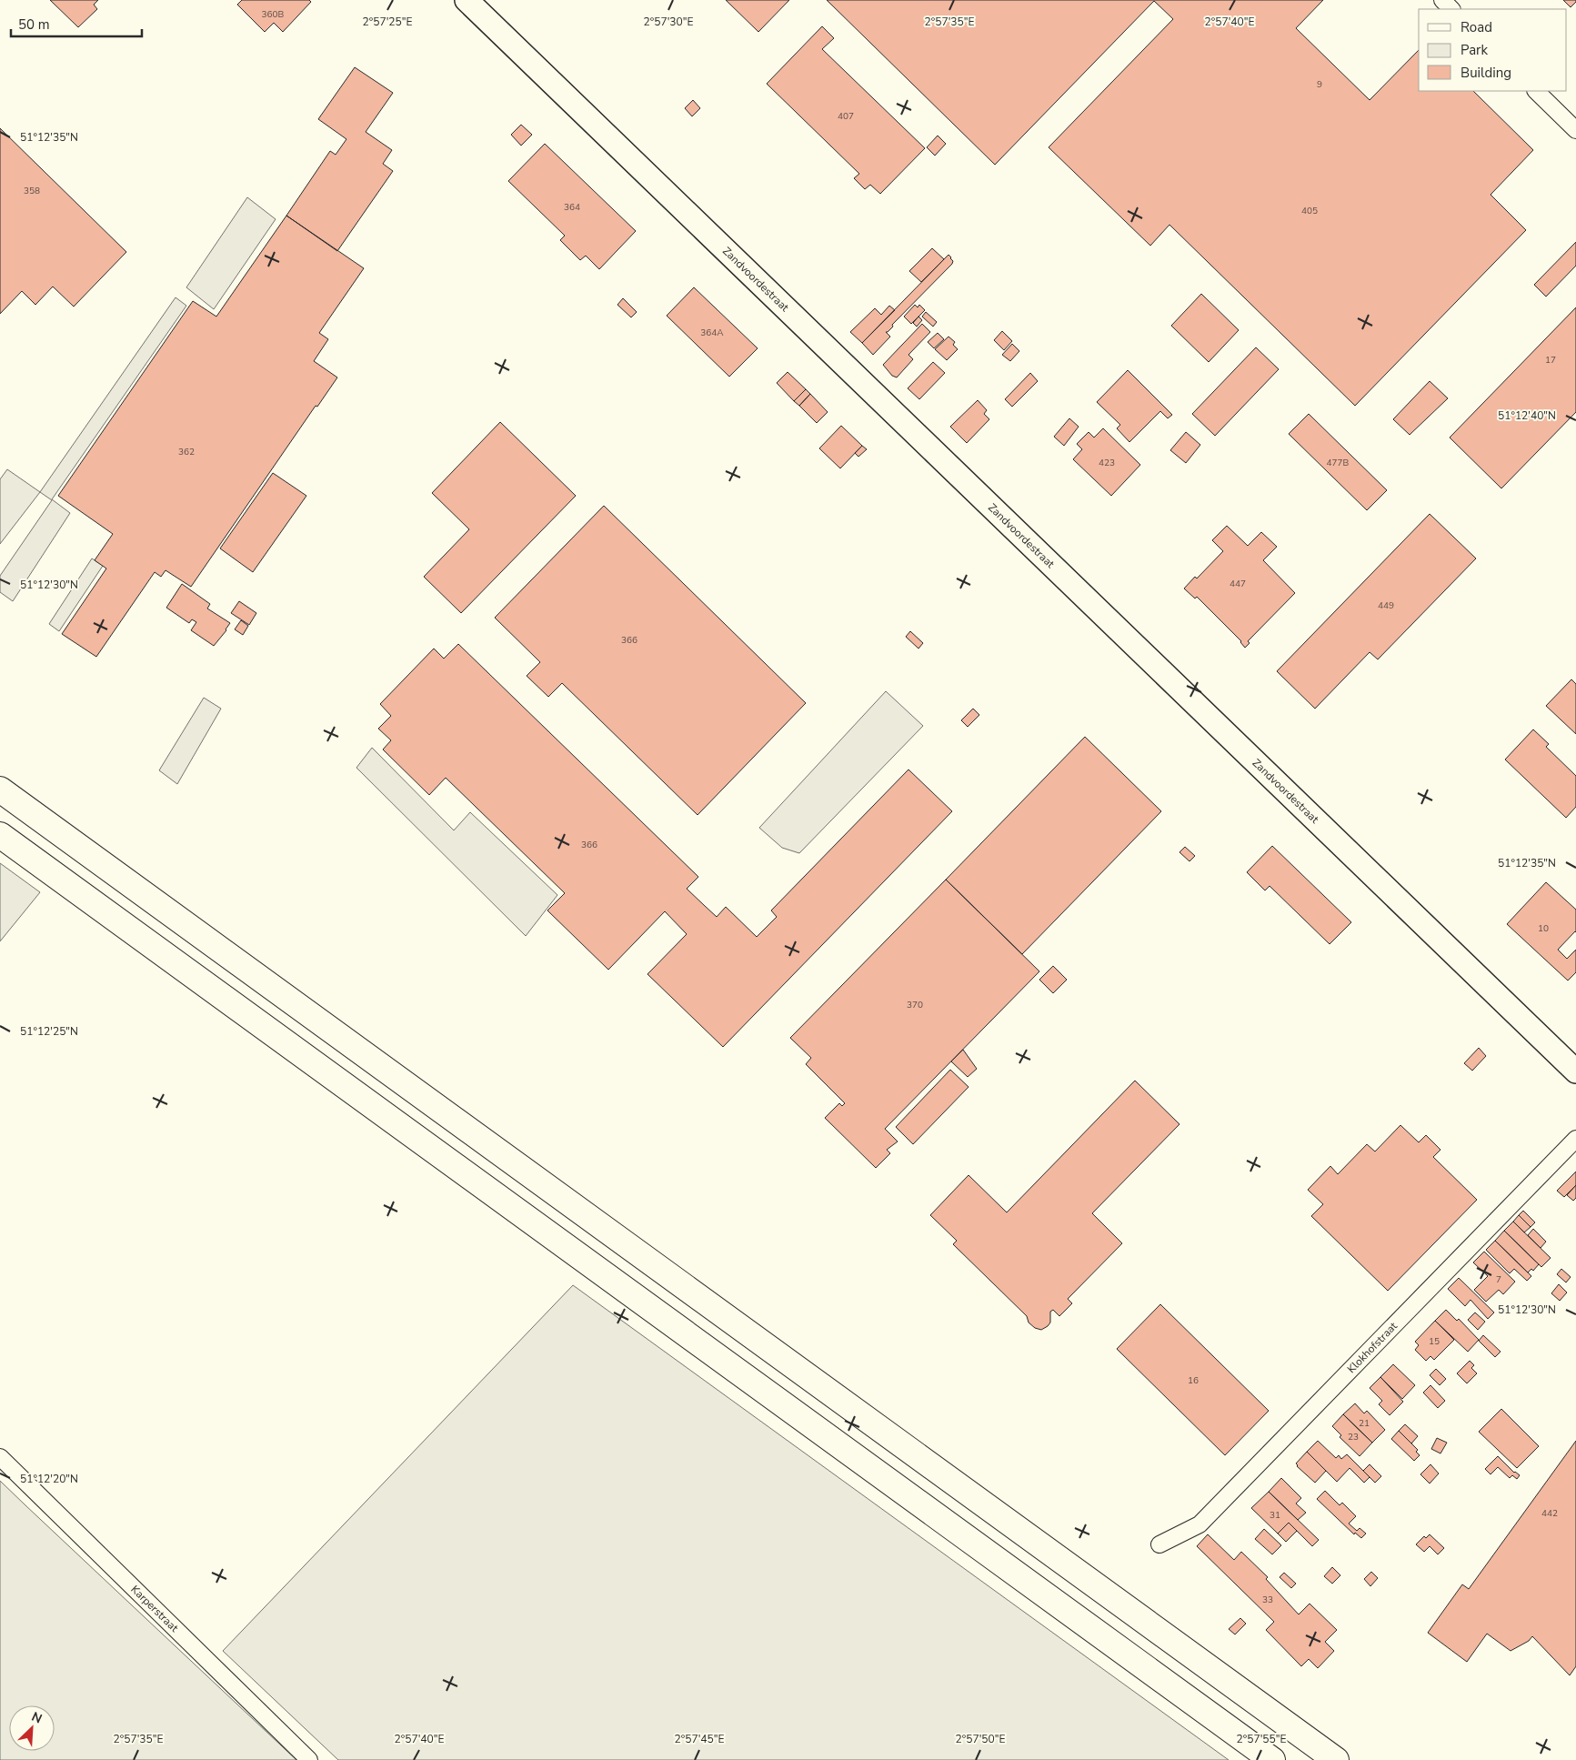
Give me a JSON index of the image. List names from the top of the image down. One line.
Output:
{"streets":{"main road":["Zandvoordestraat"],"street":["Klokhofstraat","Karperstraat"]},"house_numbers":["360B","9","407","358","364","405","364A","17","362","423","477B","447","449","366","366","10","370","7","15","16","21","23","442","31","33"],"legend":["Road","Park","Building"],"scale_bar":"50 m","north":"top right","coordinates":["2°57'25\"E","2°57'30\"E","2°57'35\"E","2°57'40\"E","51°12'35\"N","51°12'40\"N","51°12'30\"N","51°12'25\"N","51°12'20\"N","2°57'45\"E","2°57'50\"E","2°57'55\"E"]}
